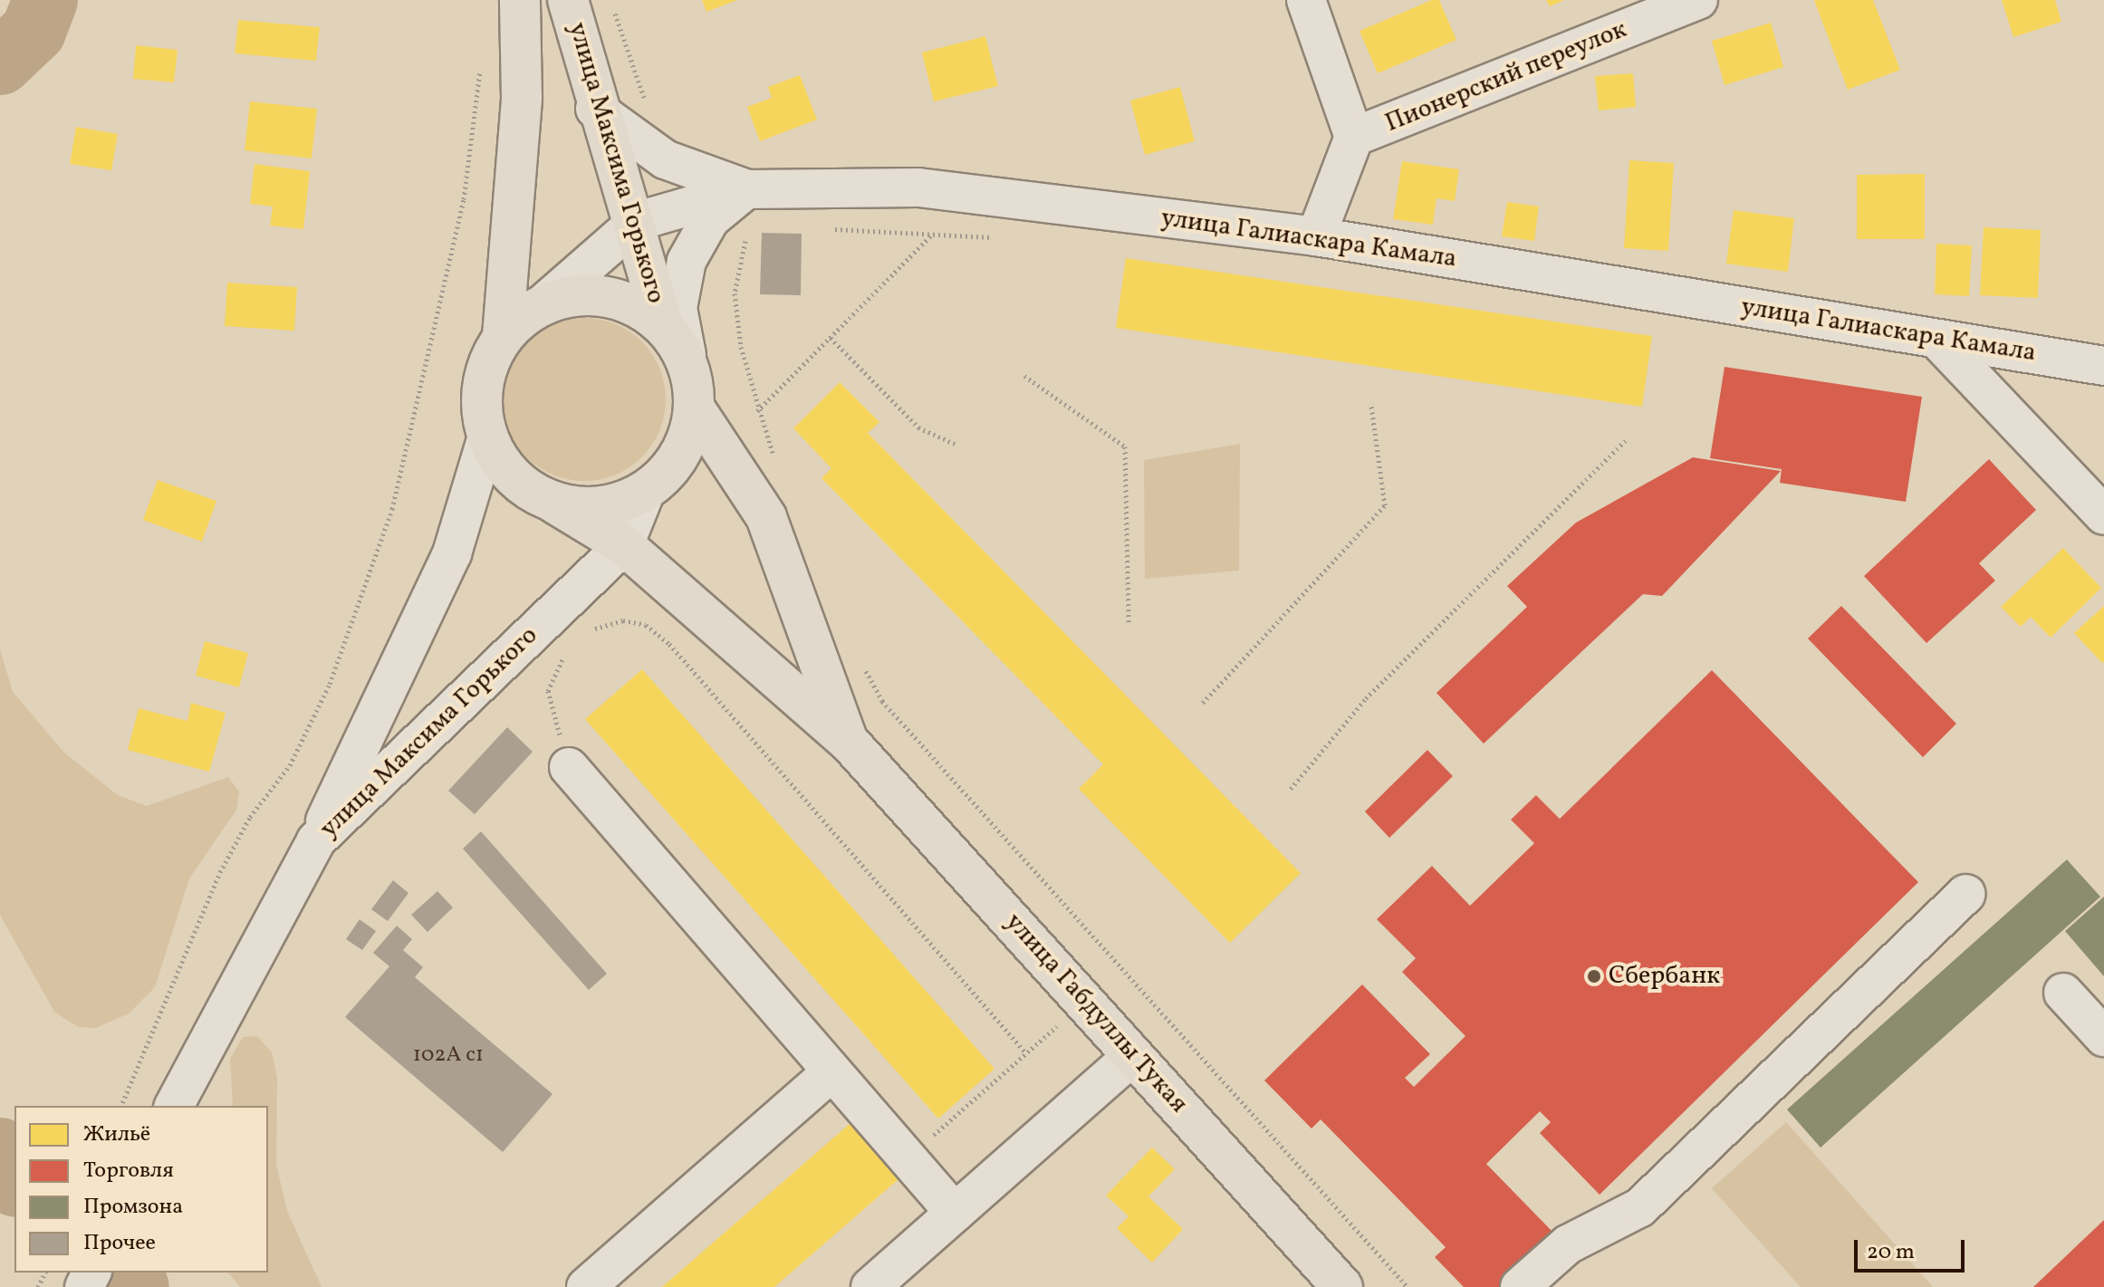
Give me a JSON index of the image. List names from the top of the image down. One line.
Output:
{"streets":{"main road":["улица Максима Горького","улица Габдуллы Тукая"],"street":["Пионерский переулок","улица Галиаскара Камала"]},"crossings":[["улица Максима Горького","улица Галиаскара Камала"],["улица Максима Горького","улица Габдуллы Тукая"],["улица Галиаскара Камала","улица Габдуллы Тукая"]],"places":["Сбербанк"],"house_numbers":["102А с1"],"legend":["Жильё","Торговля","Промзона","Прочее"],"scale_bar":"20 m"}
